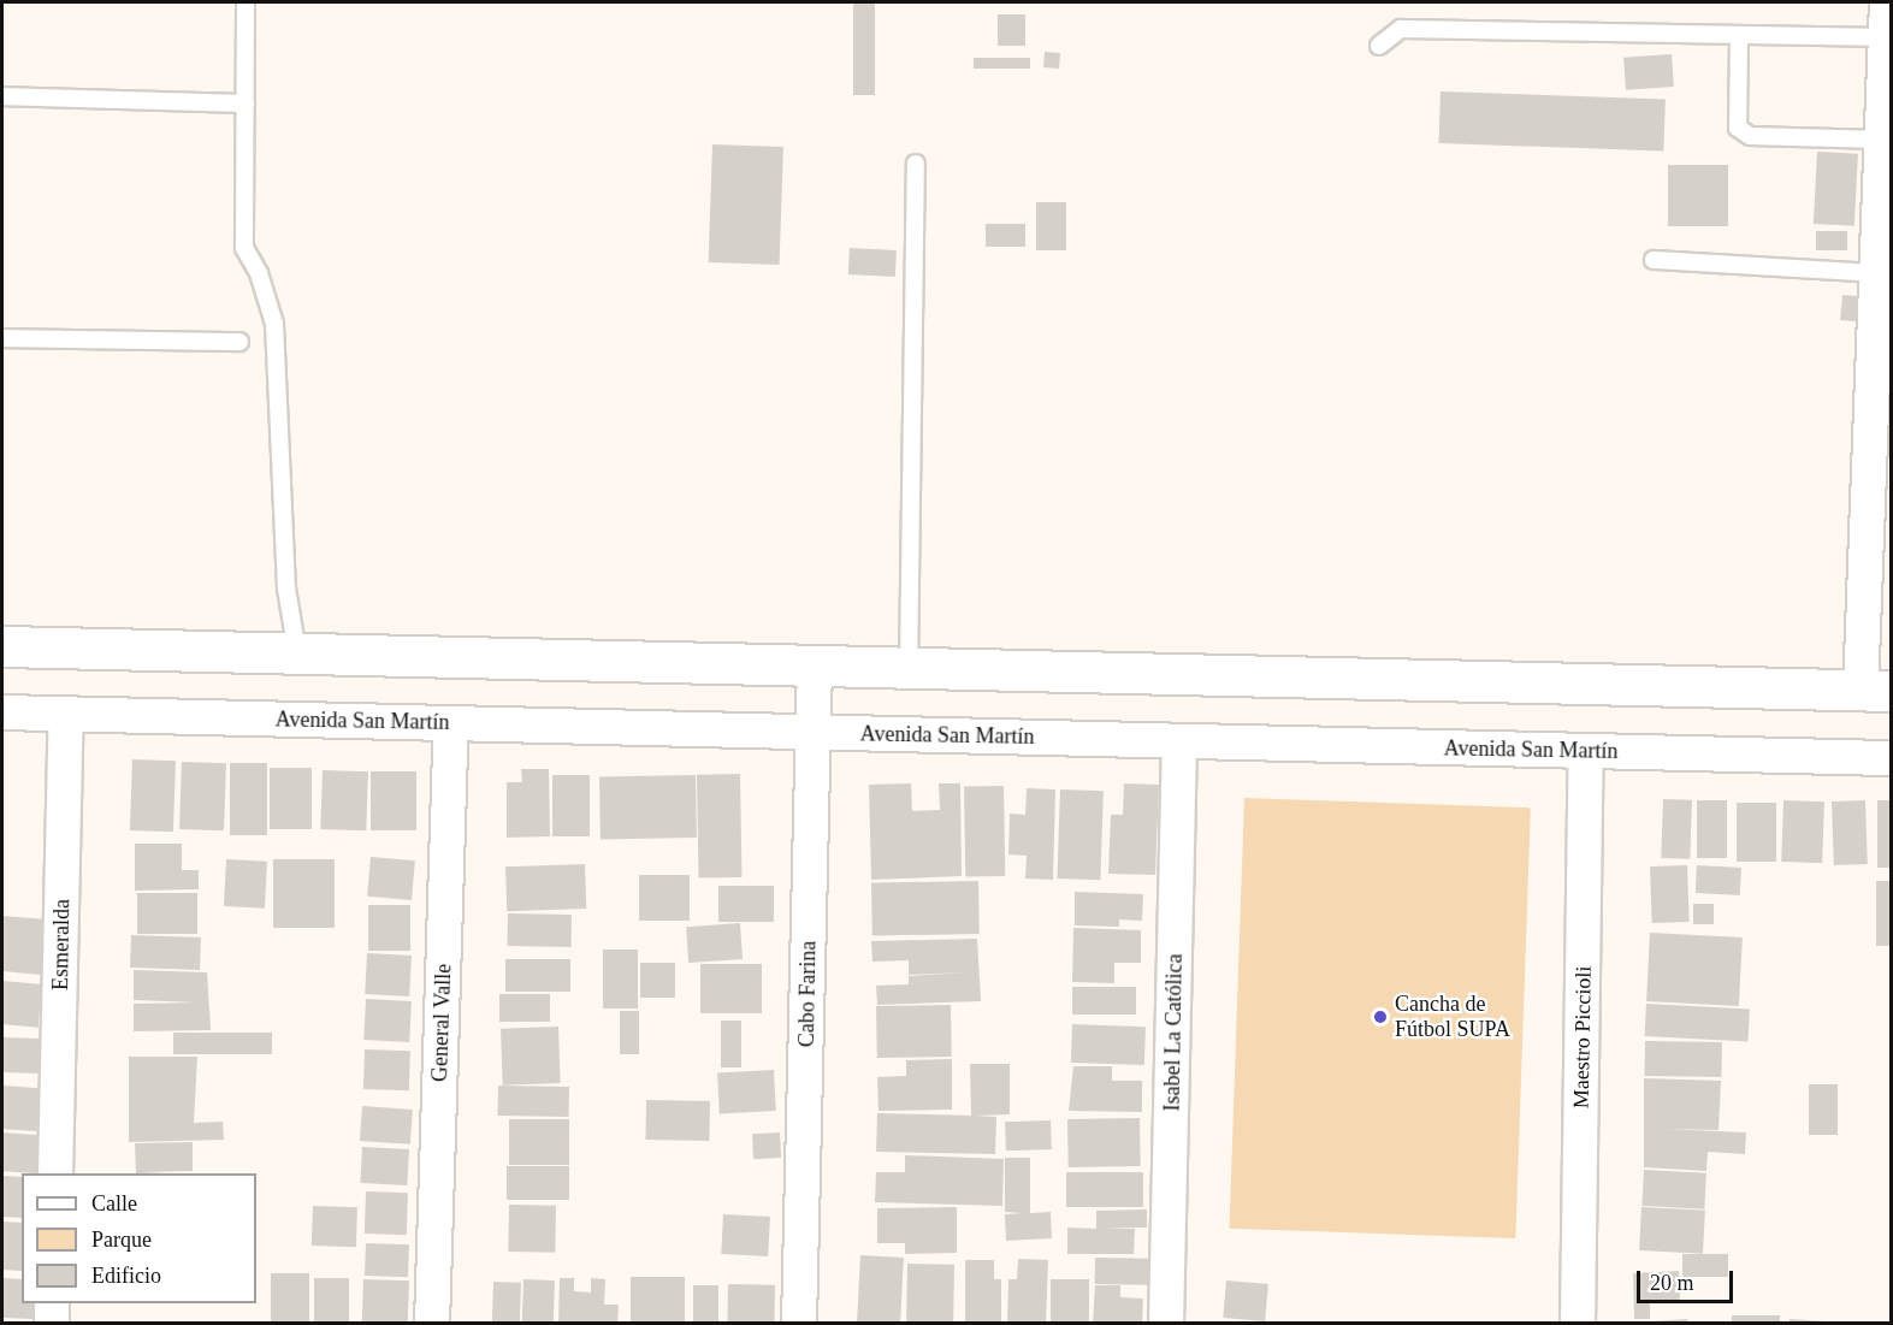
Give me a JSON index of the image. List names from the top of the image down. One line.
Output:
{"streets":{"street":["Avenida San Martín","Esmeralda","Cabo Farina","General Valle","Isabel La Católica","Maestro Piccioli"]},"crossings":[["Avenida San Martín","Esmeralda"],["Avenida San Martín","Cabo Farina"],["Avenida San Martín","General Valle"],["Avenida San Martín","Isabel La Católica"],["Avenida San Martín","Maestro Piccioli"]],"places":["Cancha de Fútbol SUPA"],"legend":["Calle","Parque","Edificio"],"scale_bar":"20 m"}
